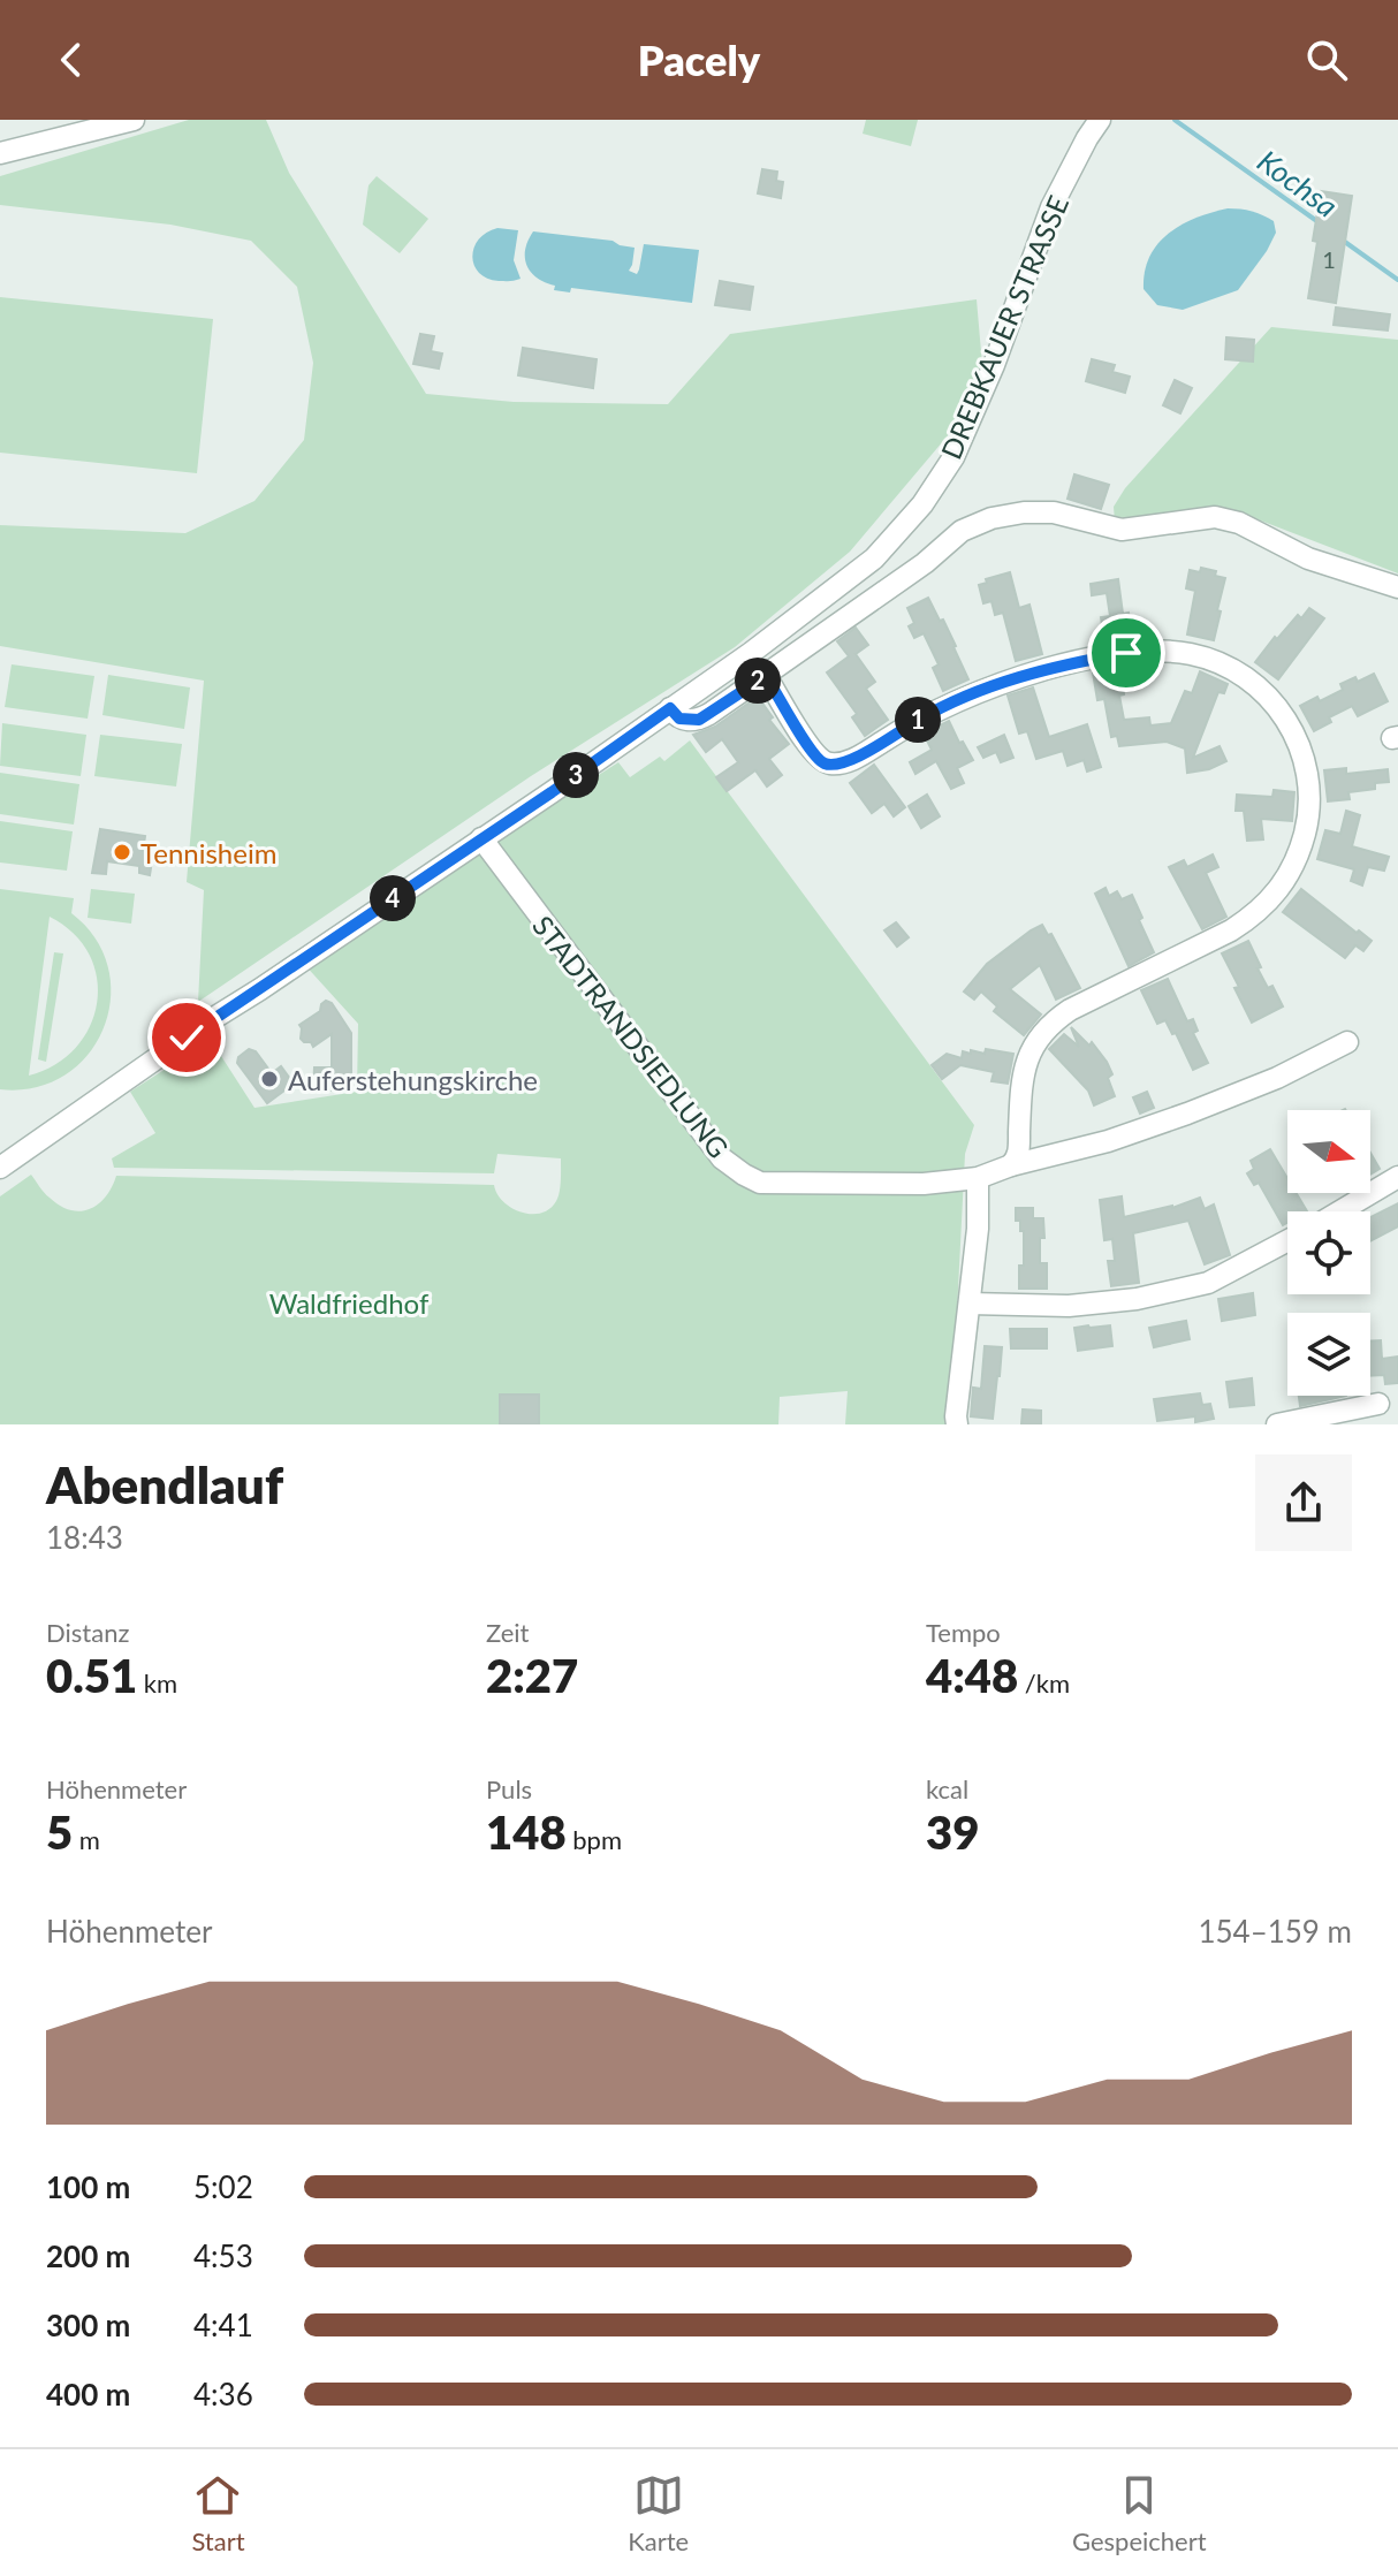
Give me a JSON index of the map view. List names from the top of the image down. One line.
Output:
{"streets":{"street":["DREBKAUER STRASSE","STADTRANDSIEDLUNG"]},"crossings":[["DREBKAUER STRASSE","STADTRANDSIEDLUNG"]],"water":["Kochsa"],"parks":["Waldfriedhof"],"places":["Tennisheim","Auferstehungskirche"],"house_numbers":["1"],"north":"right","page":{"header":"Pacely","pins":["2","1","3","4"],"heading":["Abendlauf","18:43"],"stats":[["Distanz","0.51 km"],["Zeit","2:27"],["Tempo","4:48 /km"],["Höhenmeter","5 m"],["Puls","148 bpm"],["kcal","39"]],"chart":["Höhenmeter","154–159 m"],"list":[{"name":"100 m","note":"5:02"},{"name":"200 m","note":"4:53"},{"name":"300 m","note":"4:41"},{"name":"400 m","note":"4:36"}],"tabs":["Start","Karte","Gespeichert"]}}
